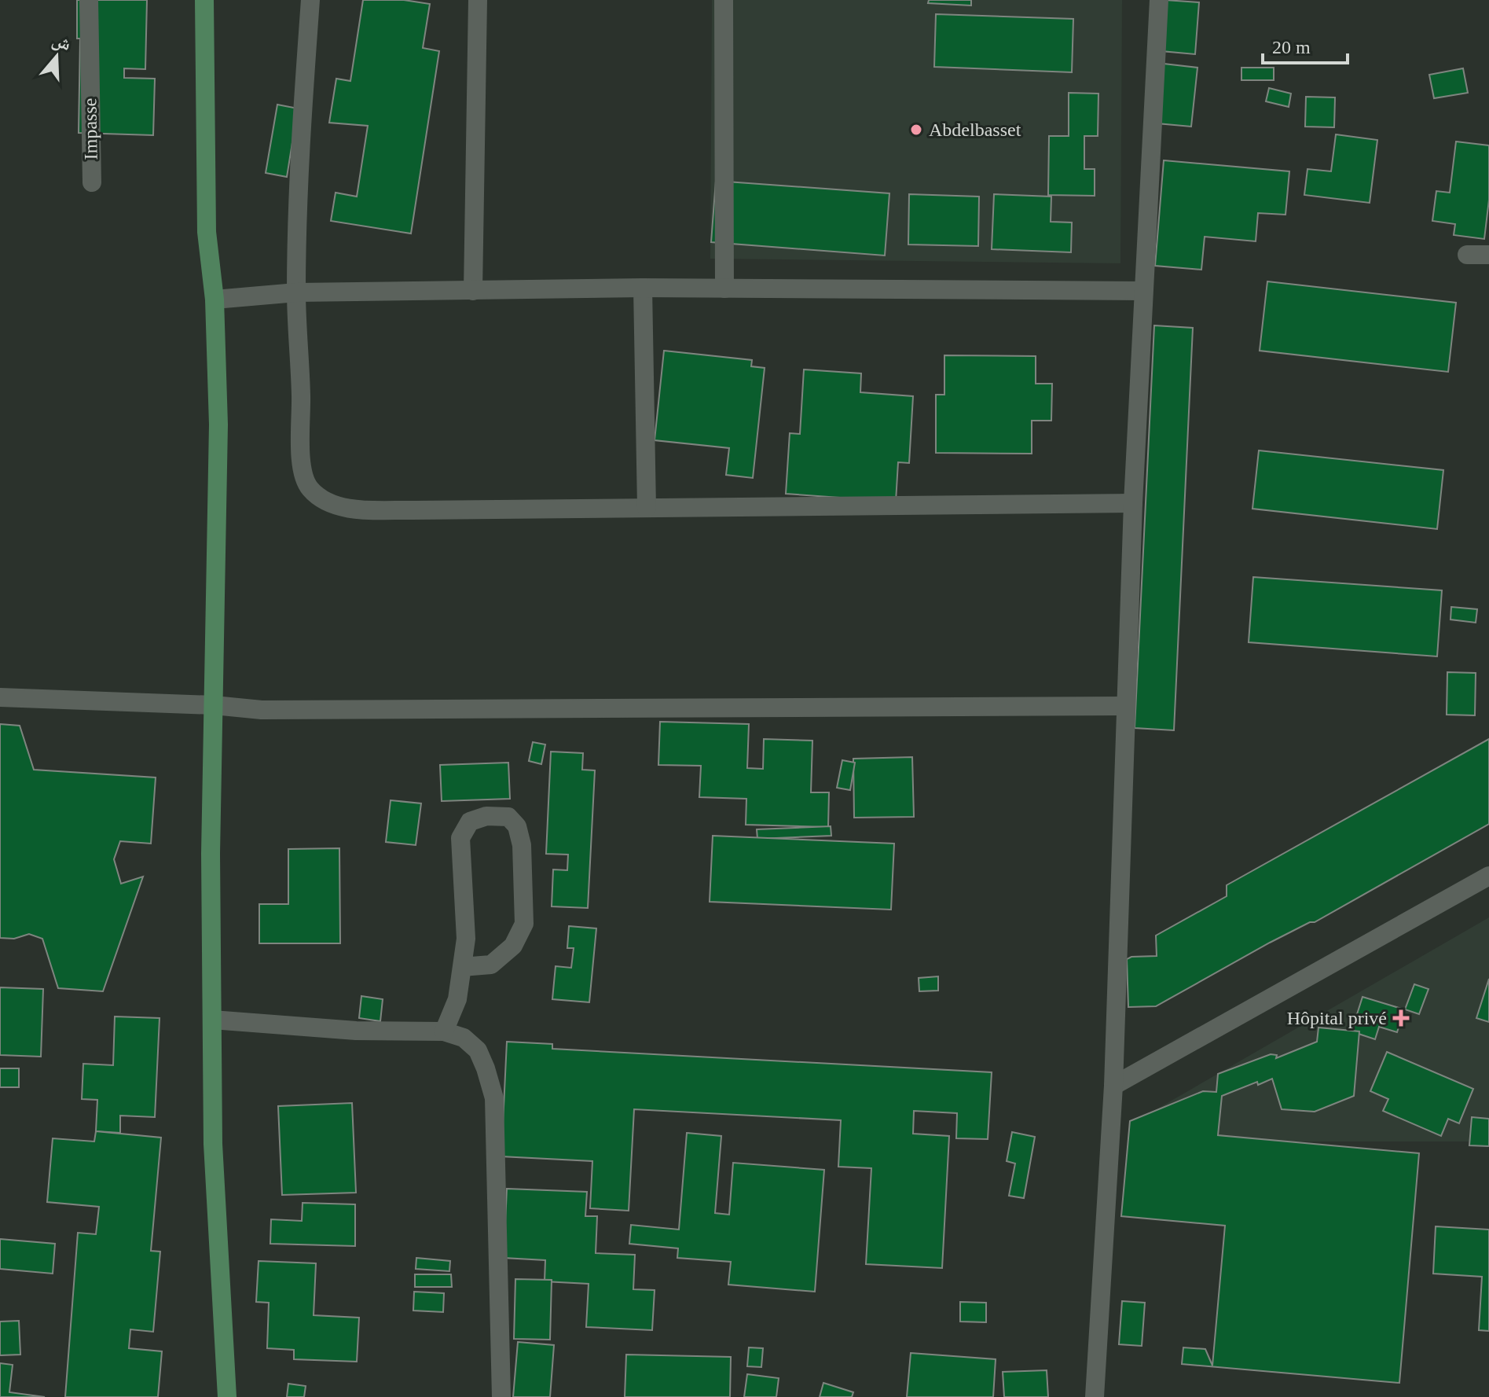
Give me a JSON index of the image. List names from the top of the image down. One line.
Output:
{"streets":{"street":["Impasse"]},"places":{"other":["Abdelbasset"],"health":["Hôpital privé"]},"scale_bar":"20 m","north":"top"}
